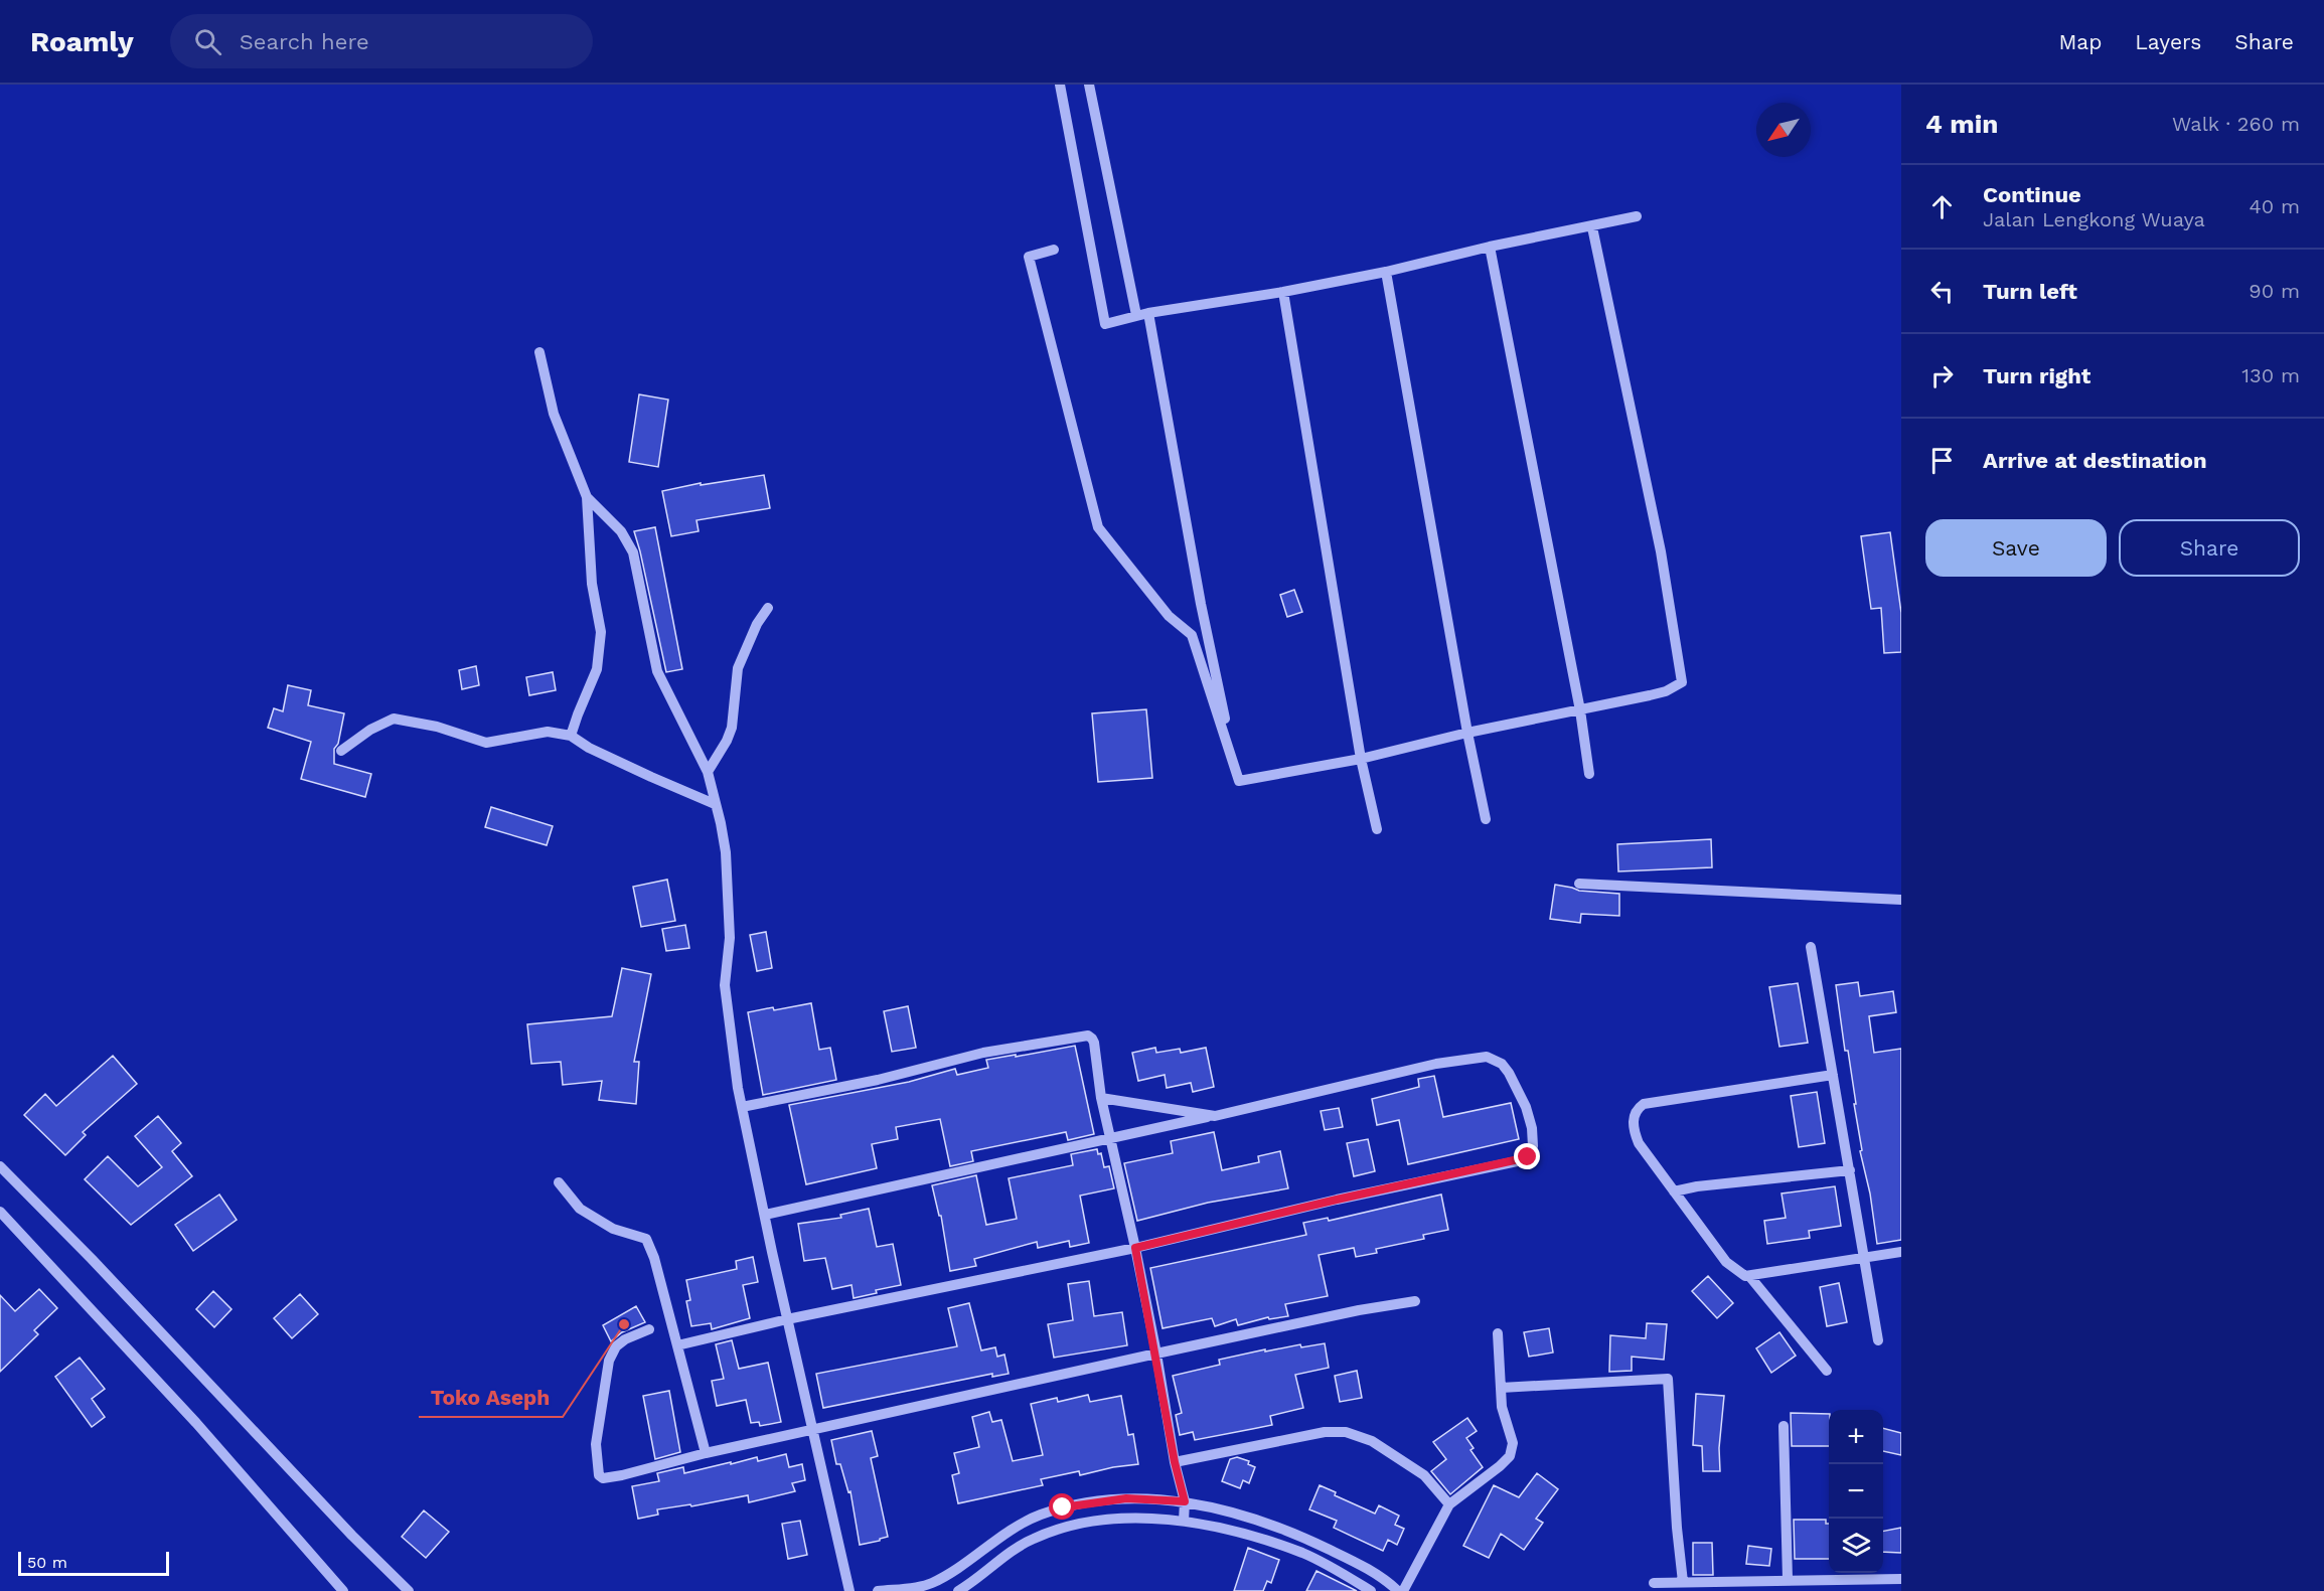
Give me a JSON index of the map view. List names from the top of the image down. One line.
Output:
{"places":["Toko Aseph"],"scale_bar":"50 m","north":"bottom left","page":{"header":"Roamly","search":"Search here","nav":["Map","Layers","Share"],"heading":["4 min","Walk · 260 m"],"list":[["Continue","Jalan Lengkong Wuaya","40 m"],["Turn left","90 m"],["Turn right","130 m"],"Arrive at destination"],"buttons":["Save","Share"],"map_buttons":["+","−"],"scale":"50 m"}}
